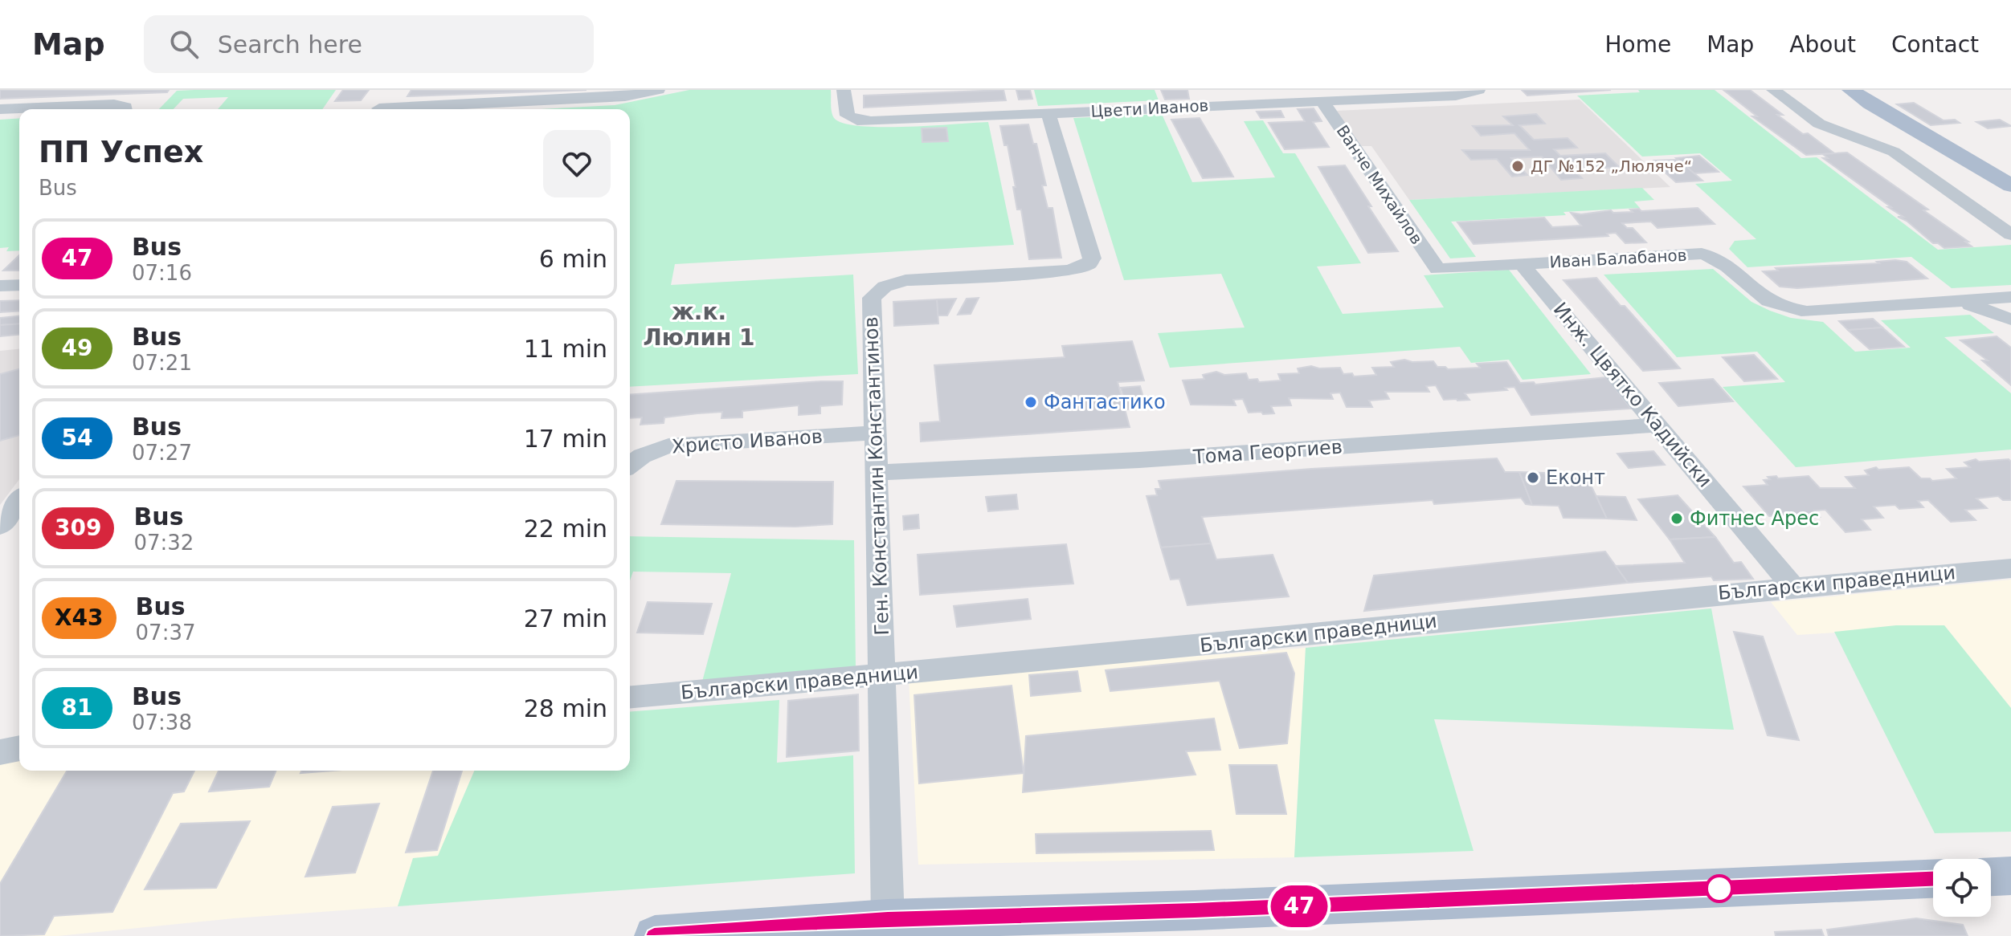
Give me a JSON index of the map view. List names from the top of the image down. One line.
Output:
{"streets":{"street":["Цвети Иванов","Ванче Михайлов","Иван Балабанов","Инж. Цвятко Кадийски","Христо Иванов","Тома Георгиев","Ген. Константин Константинов","Български праведници"]},"crossings":[["Цвети Иванов","Ванче Михайлов"],["Цвети Иванов","Ген. Константин Константинов"],["Ванче Михайлов","Иван Балабанов"],["Иван Балабанов","Инж. Цвятко Кадийски"],["Инж. Цвятко Кадийски","Тома Георгиев"],["Инж. Цвятко Кадийски","Български праведници"],["Христо Иванов","Ген. Константин Константинов"],["Тома Георгиев","Ген. Константин Константинов"],["Ген. Константин Константинов","Български праведници"]],"districts":["ж.к. Люлин 1"],"places":["ДГ №152 „Люляче“","Фантастико","Еконт","Фитнес Арес"],"lines":["bus line 47"],"page":{"header":"Map","search":"Search here","nav":["Home","Map","About","Contact"],"on_map":"47","heading":["ПП Успех","Bus"],"list":[{"mark":"47","name":"Bus","note":"07:16","value":"6 min"},{"mark":"49","name":"Bus","note":"07:21","value":"11 min"},{"mark":"54","name":"Bus","note":"07:27","value":"17 min"},{"mark":"309","name":"Bus","note":"07:32","value":"22 min"},{"mark":"X43","name":"Bus","note":"07:37","value":"27 min"},{"mark":"81","name":"Bus","note":"07:38","value":"28 min"}]}}
